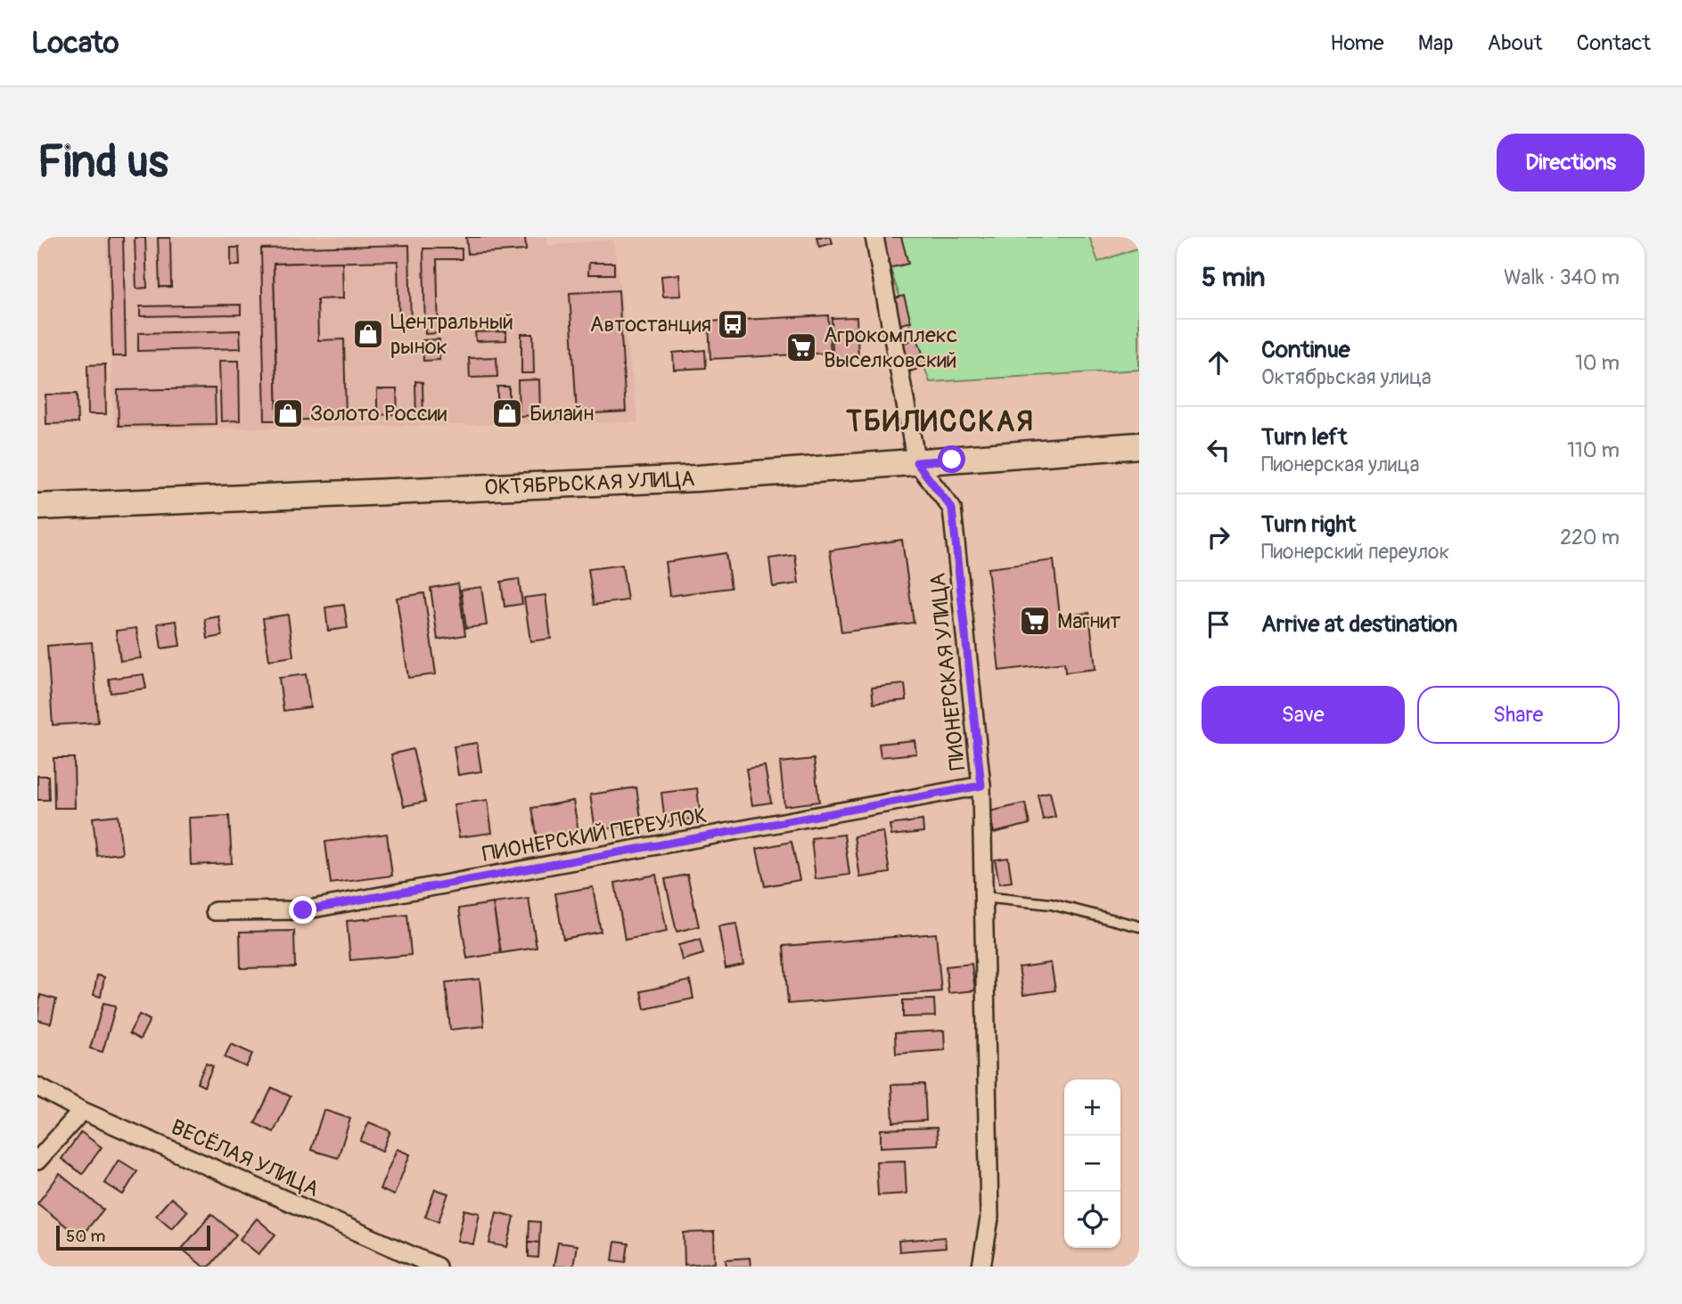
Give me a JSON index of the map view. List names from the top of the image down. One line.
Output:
{"streets":{"main road":["ОКТЯБРЬСКАЯ УЛИЦА"],"street":["ПИОНЕРСКАЯ УЛИЦА","ПИОНЕРСКИЙ ПЕРЕУЛОК","ВЕСЁЛАЯ УЛИЦА"]},"crossings":[["ОКТЯБРЬСКАЯ УЛИЦА","ПИОНЕРСКАЯ УЛИЦА"],["ПИОНЕРСКАЯ УЛИЦА","ПИОНЕРСКИЙ ПЕРЕУЛОК"]],"districts":["ТБИЛИССКАЯ"],"places":{"bus stop":["Автостанция"],"shop":["Центральный рынок","Золото России","Билайн"],"supermarket":["Агрокомплекс Выселковский","Магнит"]},"scale_bar":"50 m","page":{"header":"Locato","nav":["Home","Map","About","Contact"],"buttons":["Directions",["Save","Share"]],"title":"Find us","heading":["5 min","Walk · 340 m"],"list":[["Continue","Октябрьская улица","10 m"],["Turn left","Пионерская улица","110 m"],["Turn right","Пионерский переулок","220 m"],"Arrive at destination"],"map_buttons":["+","−"],"scale":"50 m"}}
